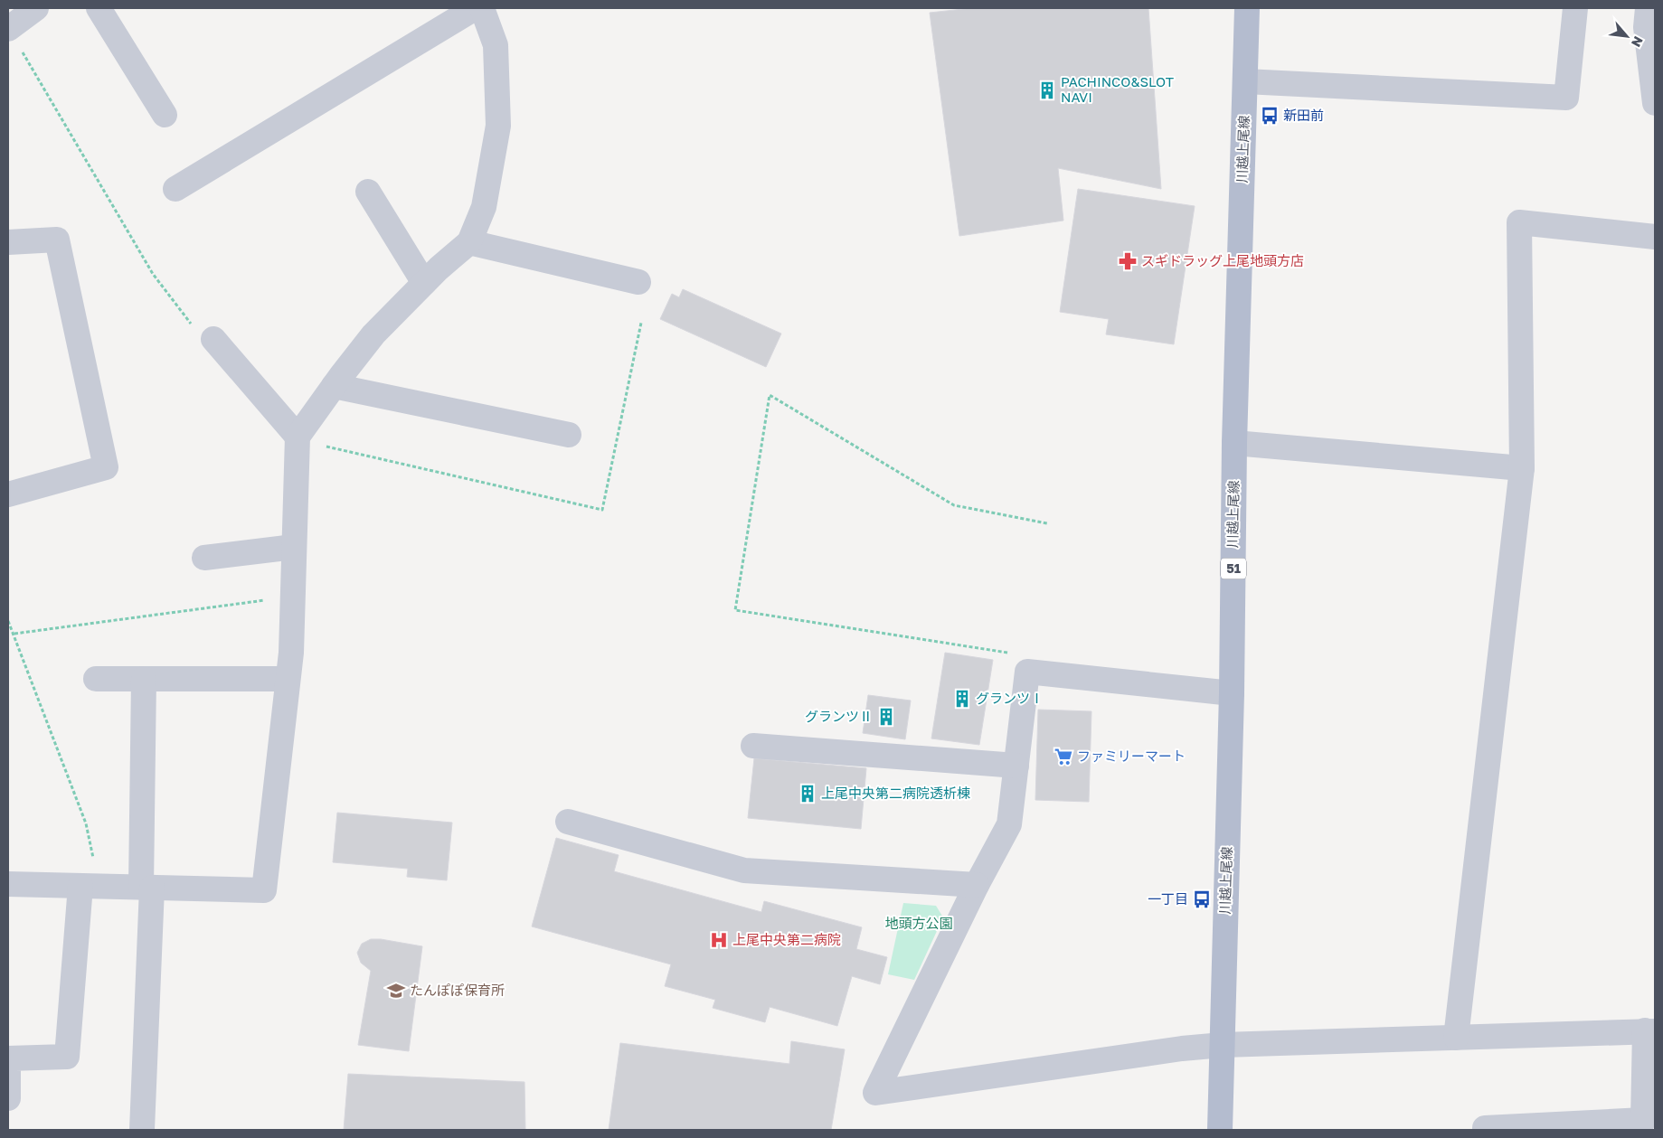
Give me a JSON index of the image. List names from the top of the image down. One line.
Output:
{"streets":{"main road":["川越上尾線","51"]},"parks":["地頭方公園"],"places":{"building":["PACHINCO&SLOT NAVI","グランツⅠ","グランツⅡ","上尾中央第二病院透析棟"],"bus stop":["新田前","一丁目"],"pharmacy":["スギドラッグ上尾地頭方店"],"supermarket":["ファミリーマート"],"hospital":["上尾中央第二病院"],"school or university":["たんぽぽ保育所"]},"north":"bottom right"}
